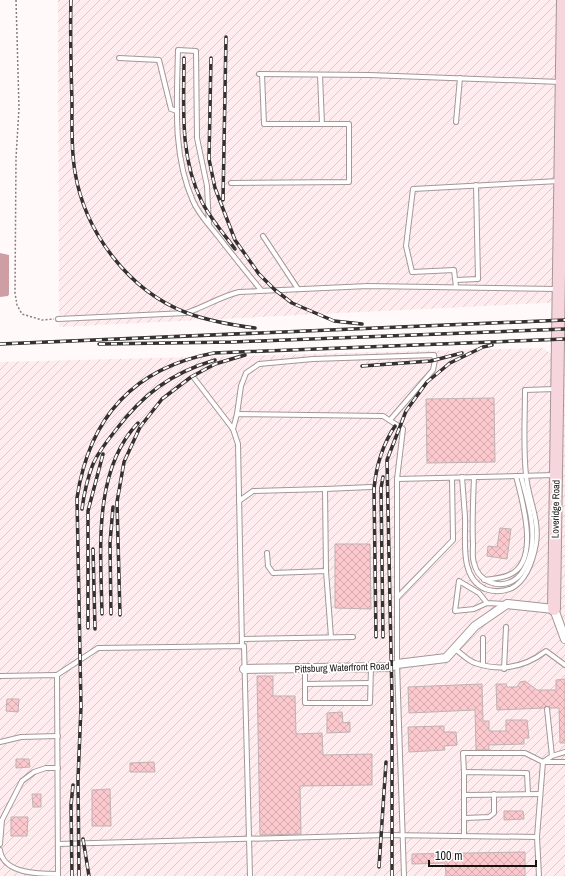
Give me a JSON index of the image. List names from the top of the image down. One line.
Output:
{"streets":{"street":["Loveridge Road","Pittsburg Waterfront Road"]},"scale_bar":"100 m"}
